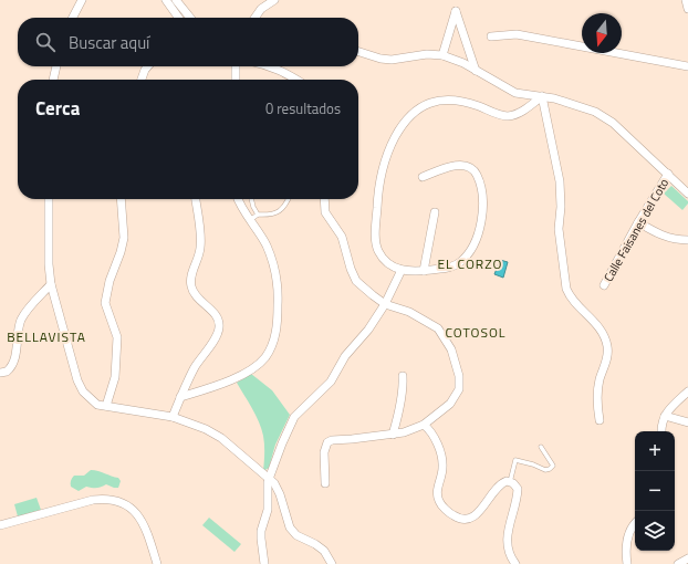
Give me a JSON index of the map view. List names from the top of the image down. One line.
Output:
{"streets":{"street":["Calle Faisanes del Coto"]},"districts":["EL CORZO","COTOSOL","BELLAVISTA"],"north":"bottom","page":{"search":"Buscar aquí","heading":["Cerca","0 resultados"],"map_buttons":["+","−"]}}
